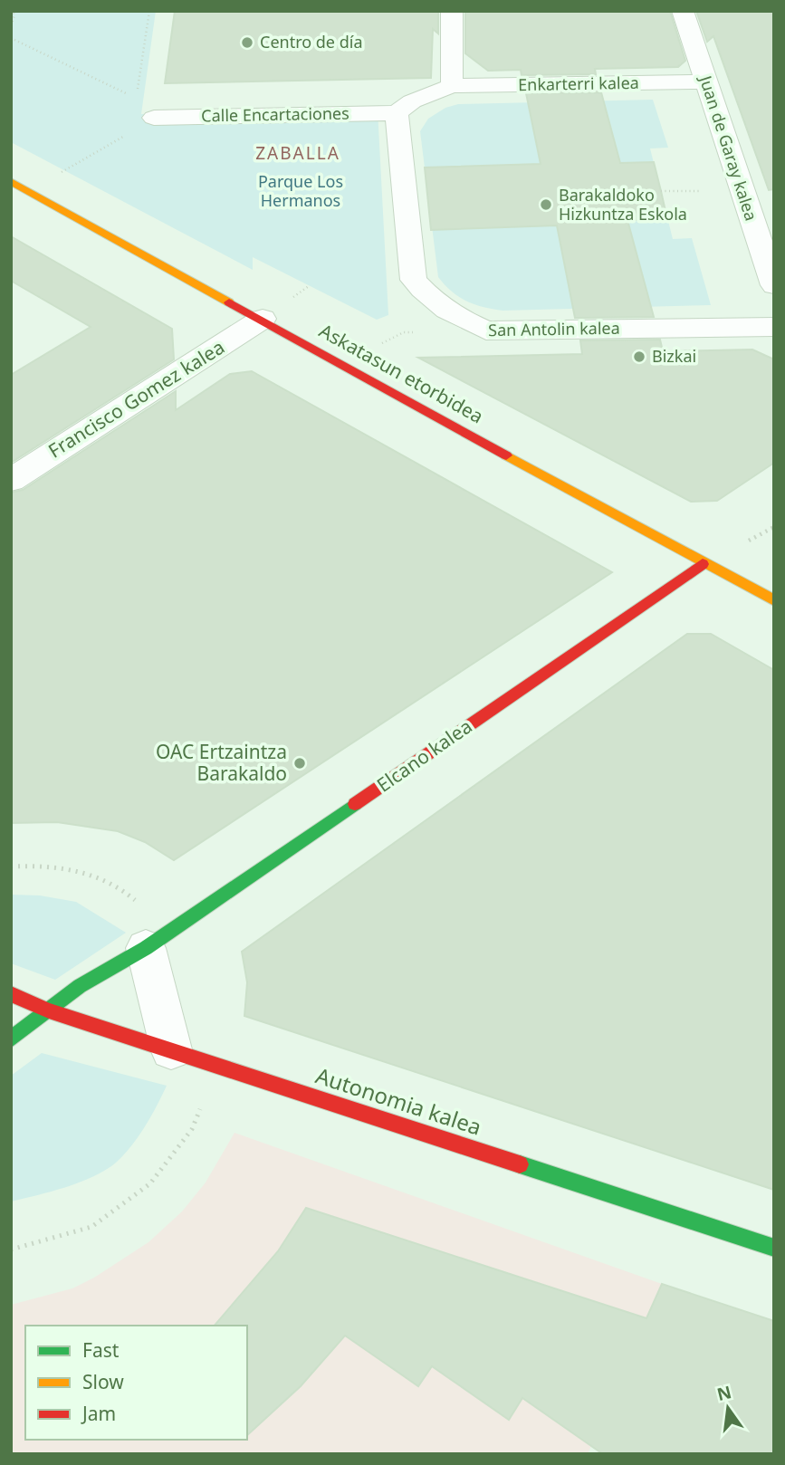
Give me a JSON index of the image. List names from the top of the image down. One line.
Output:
{"streets":{"street":["Enkarterri kalea","Calle Encartaciones","Juan de Garay kalea","San Antolin kalea","Askatasun etorbidea","Francisco Gomez kalea","Elcano kalea","Autonomia kalea"]},"crossings":[["Enkarterri kalea","Juan de Garay kalea"],["Calle Encartaciones","San Antolin kalea"],["Askatasun etorbidea","Francisco Gomez kalea"],["Askatasun etorbidea","Elcano kalea"],["Elcano kalea","Autonomia kalea"]],"districts":["ZABALLA"],"parks":["Parque Los Hermanos"],"places":["Centro de día","Barakaldoko Hizkuntza Eskola","Bizkai","OAC Ertzaintza Barakaldo"],"legend":["Fast","Slow","Jam"],"north":"top"}
